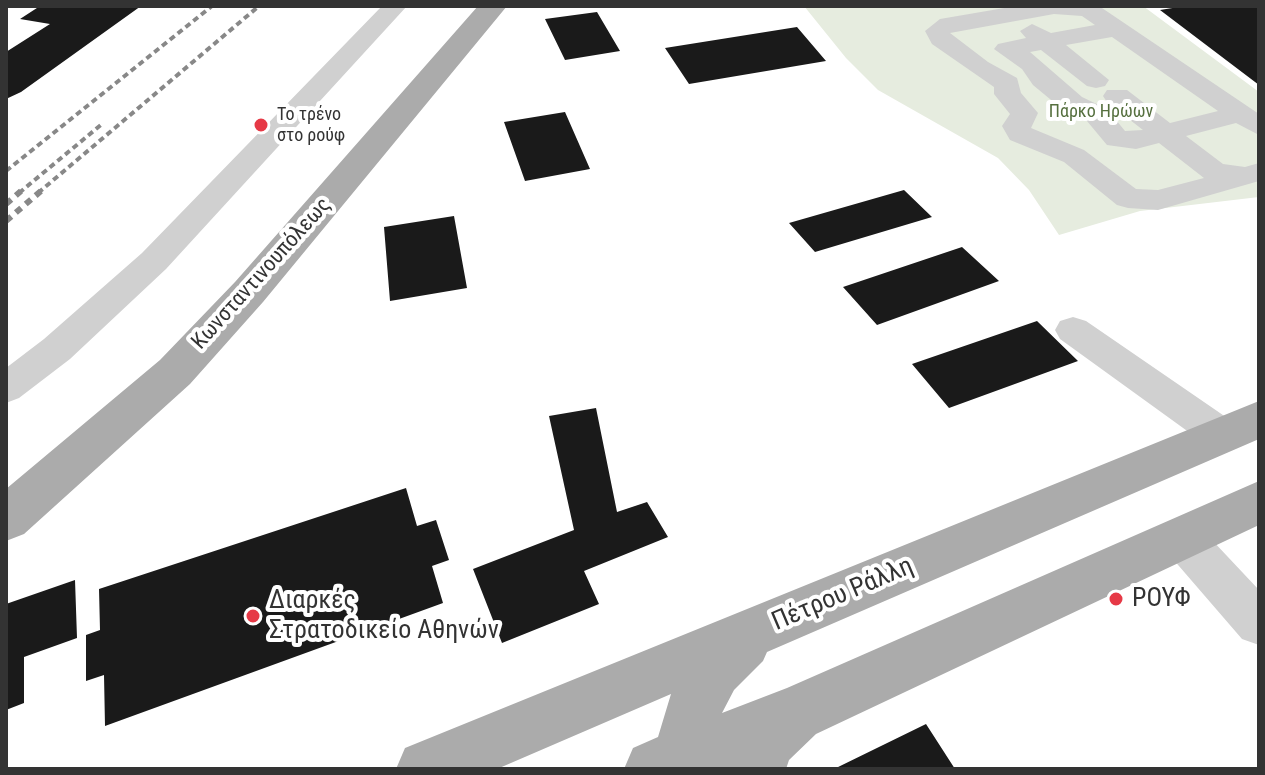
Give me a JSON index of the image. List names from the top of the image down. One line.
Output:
{"streets":{"main road":["Κωνσταντινουπόλεως","Πέτρου Ράλλη"]},"parks":["Πάρκο Ηρώων"],"places":["Το τρένο στο ρούφ","ΡΟΥΦ","Διαρκές Στρατοδικείο Αθηνών"]}
